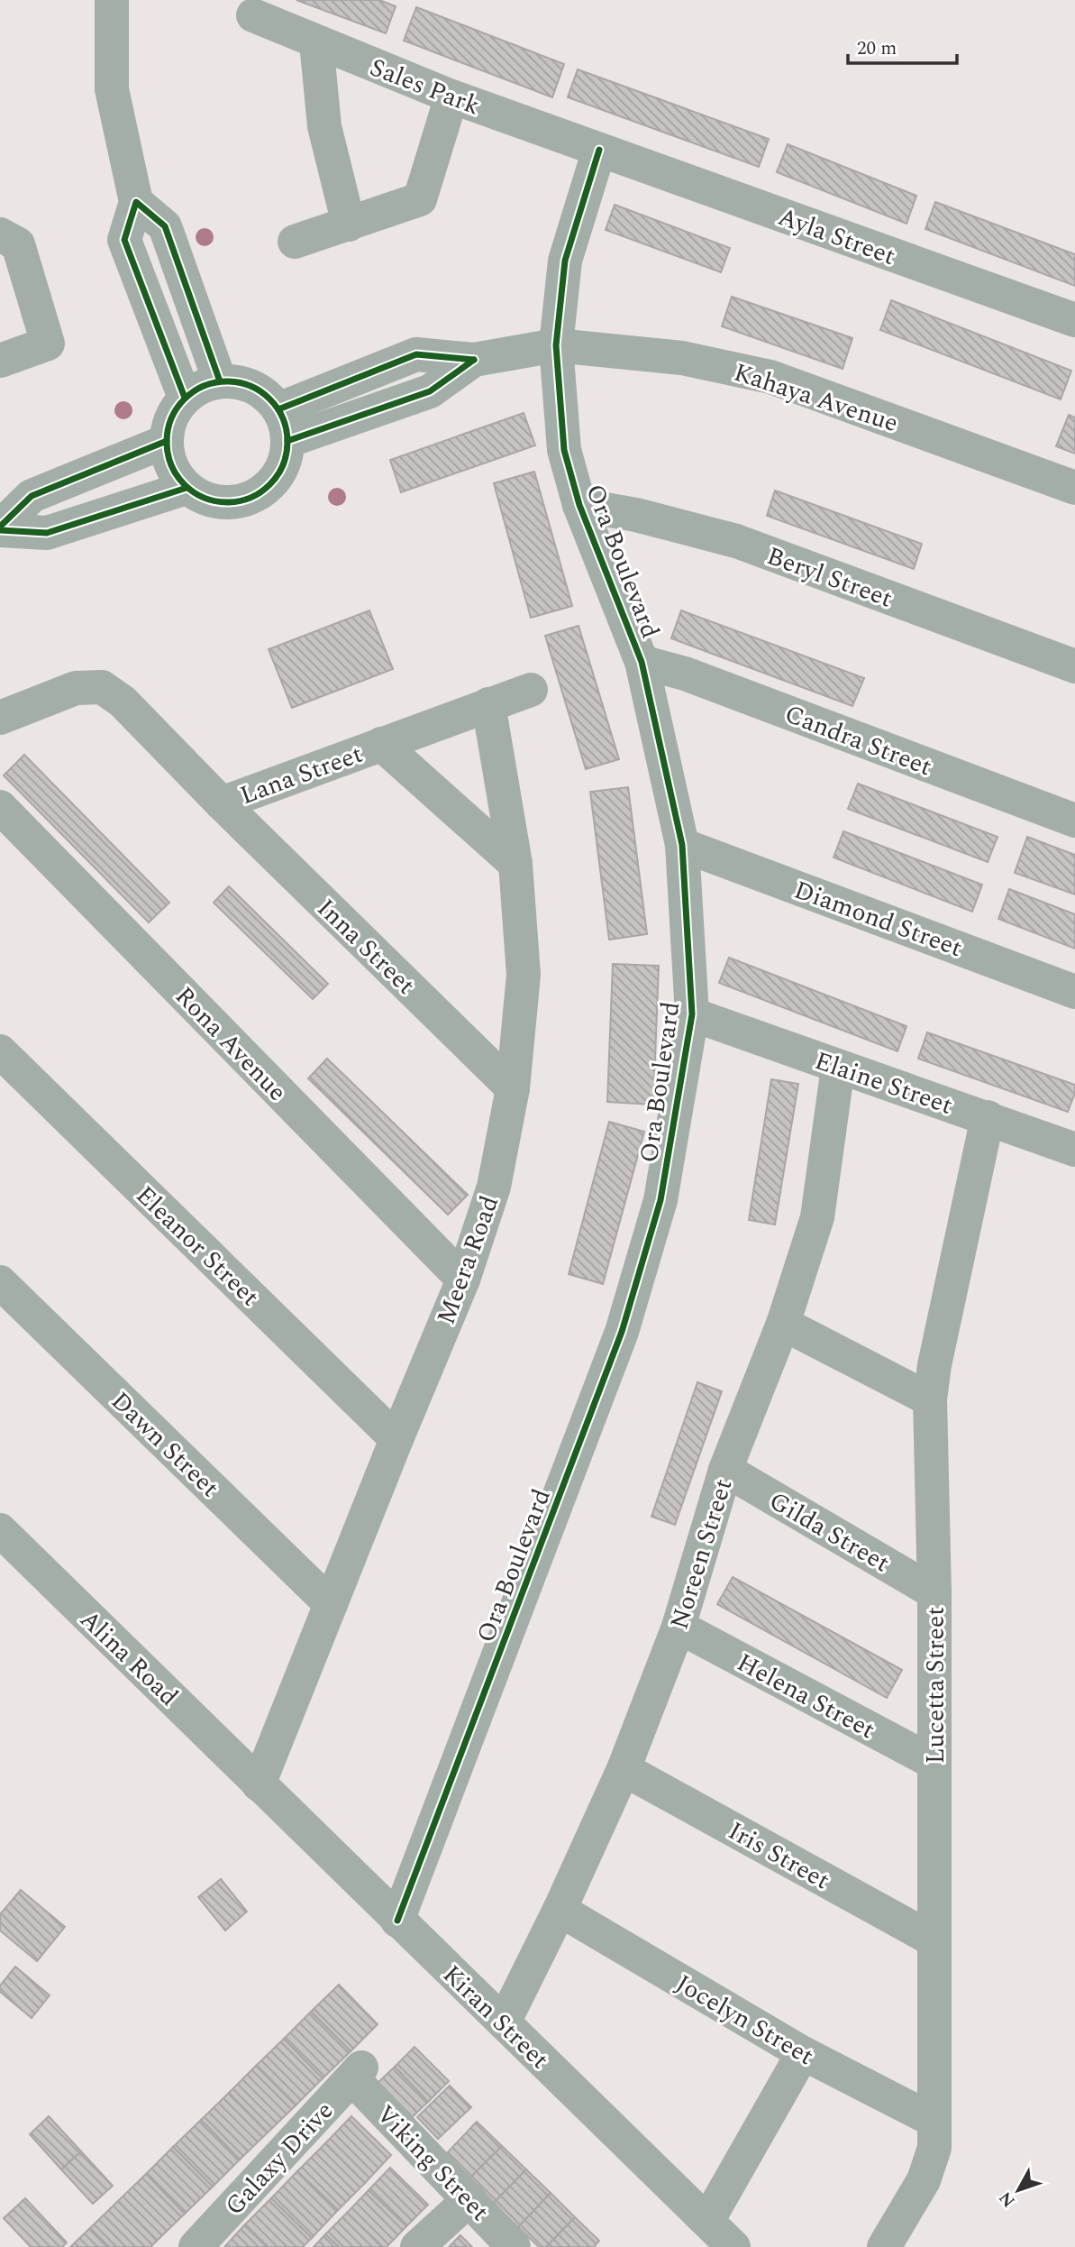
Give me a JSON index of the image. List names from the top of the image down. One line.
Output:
{"streets":{"street":["Sales Park","Ayla Street","Kahaya Avenue","Ora Boulevard","Beryl Street","Candra Street","Lana Street","Diamond Street","Inna Street","Rona Avenue","Elaine Street","Eleanor Street","Meera Road","Dawn Street","Gilda Street","Noreen Street","Alina Road","Lucetta Street","Helena Street","Iris Street","Kiran Street","Jocelyn Street","Galaxy Drive","Viking Street"]},"crossings":[["Sales Park","Ayla Street"],["Sales Park","Ora Boulevard"],["Ayla Street","Ora Boulevard"],["Kahaya Avenue","Ora Boulevard"],["Ora Boulevard","Beryl Street"],["Ora Boulevard","Candra Street"],["Ora Boulevard","Diamond Street"],["Ora Boulevard","Elaine Street"],["Ora Boulevard","Kiran Street"],["Lana Street","Inna Street"],["Lana Street","Meera Road"],["Inna Street","Meera Road"],["Rona Avenue","Meera Road"],["Elaine Street","Noreen Street"],["Elaine Street","Lucetta Street"],["Eleanor Street","Meera Road"],["Meera Road","Dawn Street"],["Meera Road","Alina Road"],["Meera Road","Kiran Street"],["Gilda Street","Noreen Street"],["Gilda Street","Lucetta Street"],["Noreen Street","Helena Street"],["Noreen Street","Iris Street"],["Noreen Street","Kiran Street"],["Noreen Street","Jocelyn Street"],["Alina Road","Kiran Street"],["Lucetta Street","Helena Street"],["Lucetta Street","Iris Street"],["Lucetta Street","Jocelyn Street"],["Galaxy Drive","Viking Street"]],"scale_bar":"20 m","north":"bottom left"}
